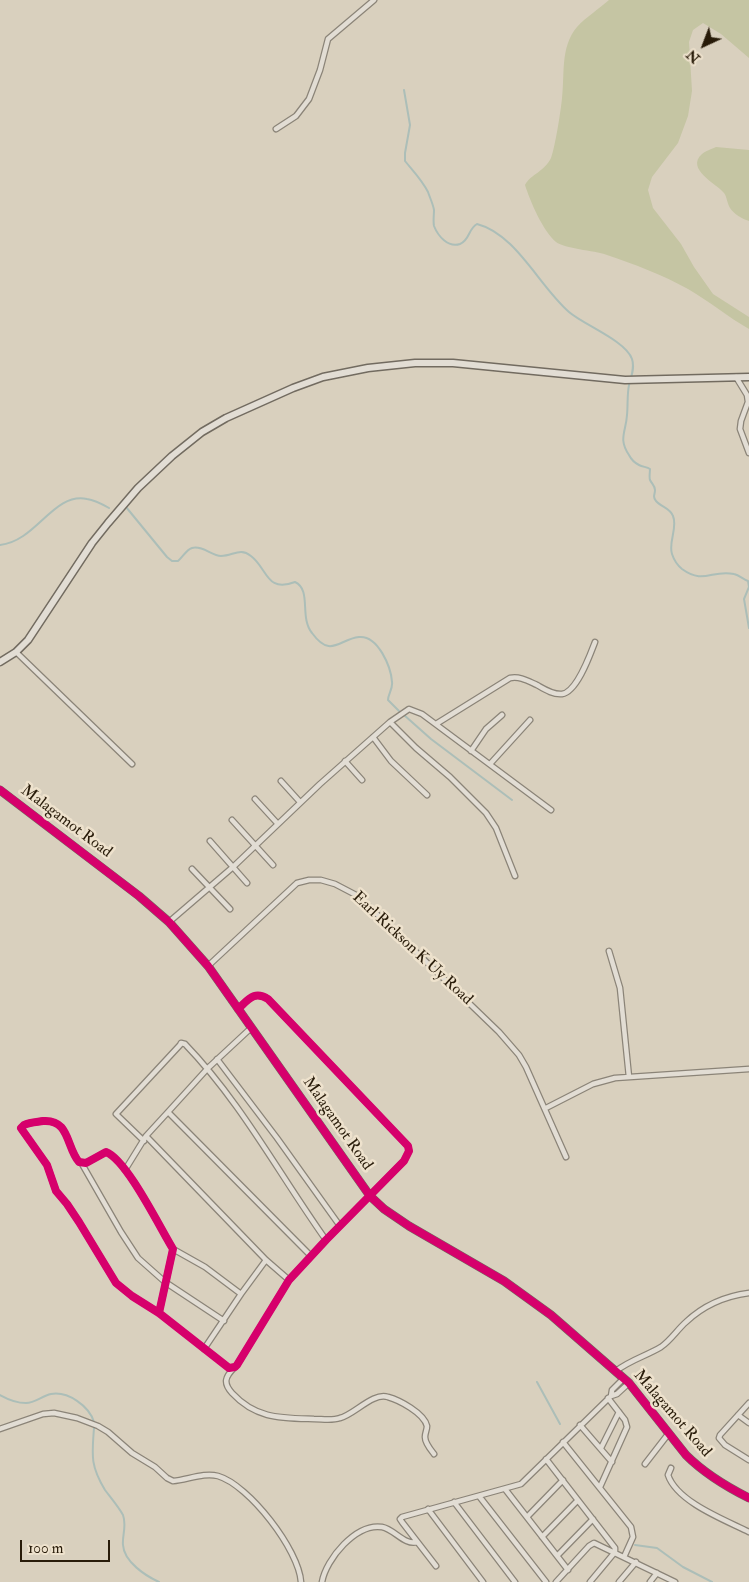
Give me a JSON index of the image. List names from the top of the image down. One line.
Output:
{"streets":{"street":["Malagamot Road","Earl Rickson K Uy Road"]},"crossings":[["Malagamot Road","Earl Rickson K Uy Road"]],"scale_bar":"100 m","north":"bottom left"}
